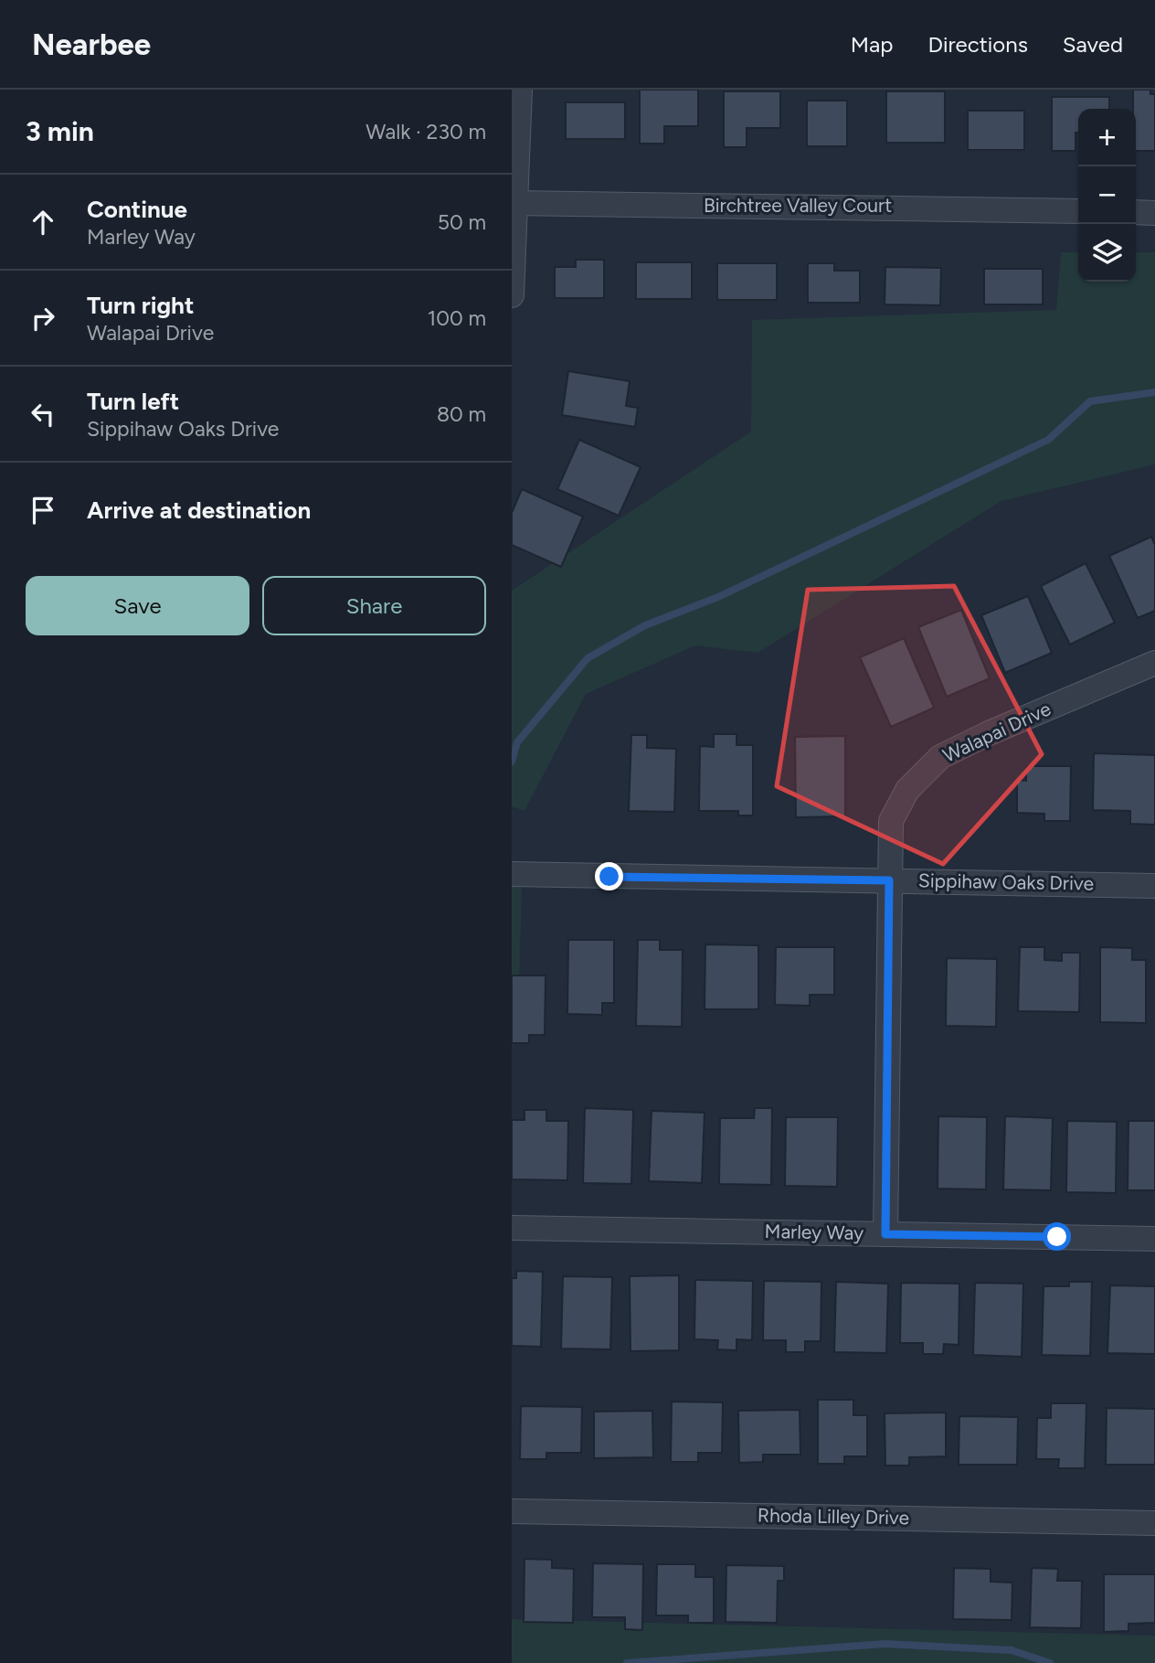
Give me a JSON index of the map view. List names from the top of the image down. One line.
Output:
{"streets":{"street":["Birchtree Valley Court","Walapai Drive","Sippihaw Oaks Drive","Marley Way","Rhoda Lilley Drive"]},"crossings":[["Walapai Drive","Sippihaw Oaks Drive"],["Walapai Drive","Marley Way"]],"page":{"header":"Nearbee","nav":["Map","Directions","Saved"],"heading":["3 min","Walk · 230 m"],"map_buttons":["+","−"],"list":[["Continue","Marley Way","50 m"],["Turn right","Walapai Drive","100 m"],["Turn left","Sippihaw Oaks Drive","80 m"],"Arrive at destination"],"buttons":["Save","Share"]}}
